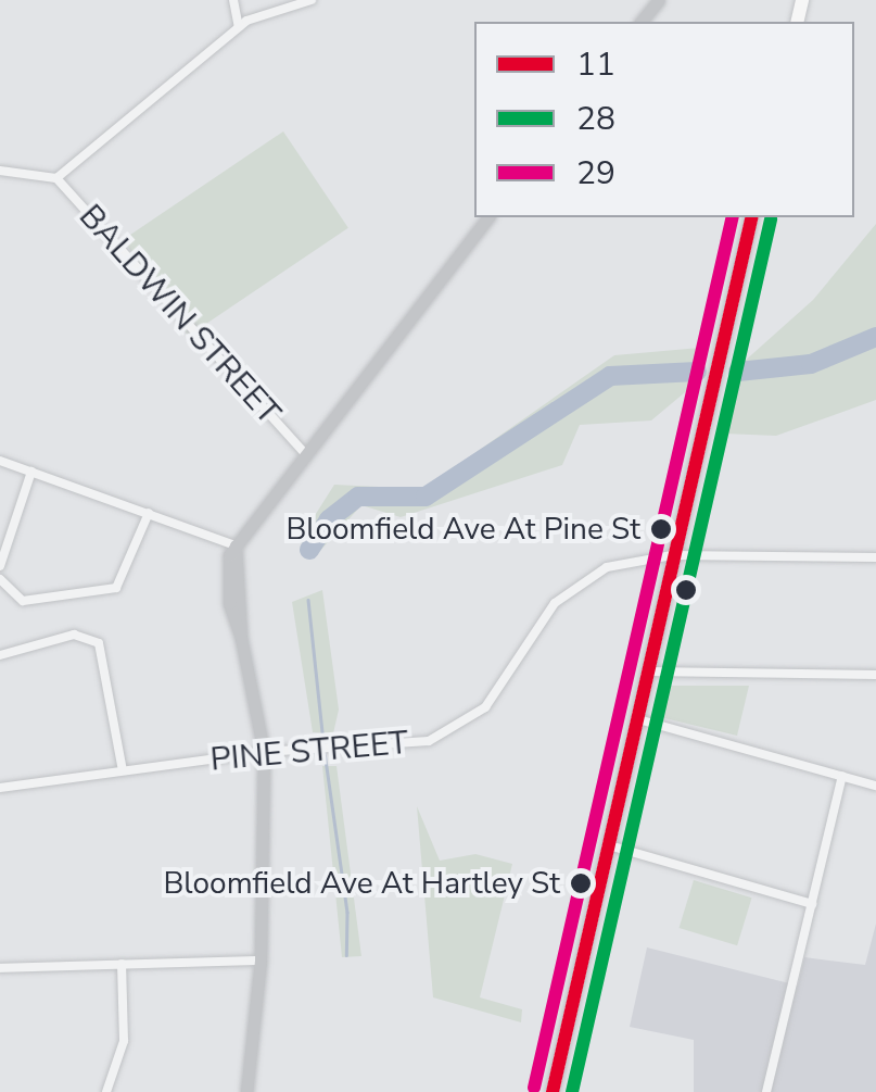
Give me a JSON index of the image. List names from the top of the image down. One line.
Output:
{"streets":{"street":["BALDWIN STREET","PINE STREET"]},"places":["Bloomfield Ave At Pine St","Bloomfield Ave At Hartley St"],"lines":["transit line 11","transit line 29","transit line 28"],"legend":["11","28","29"]}
